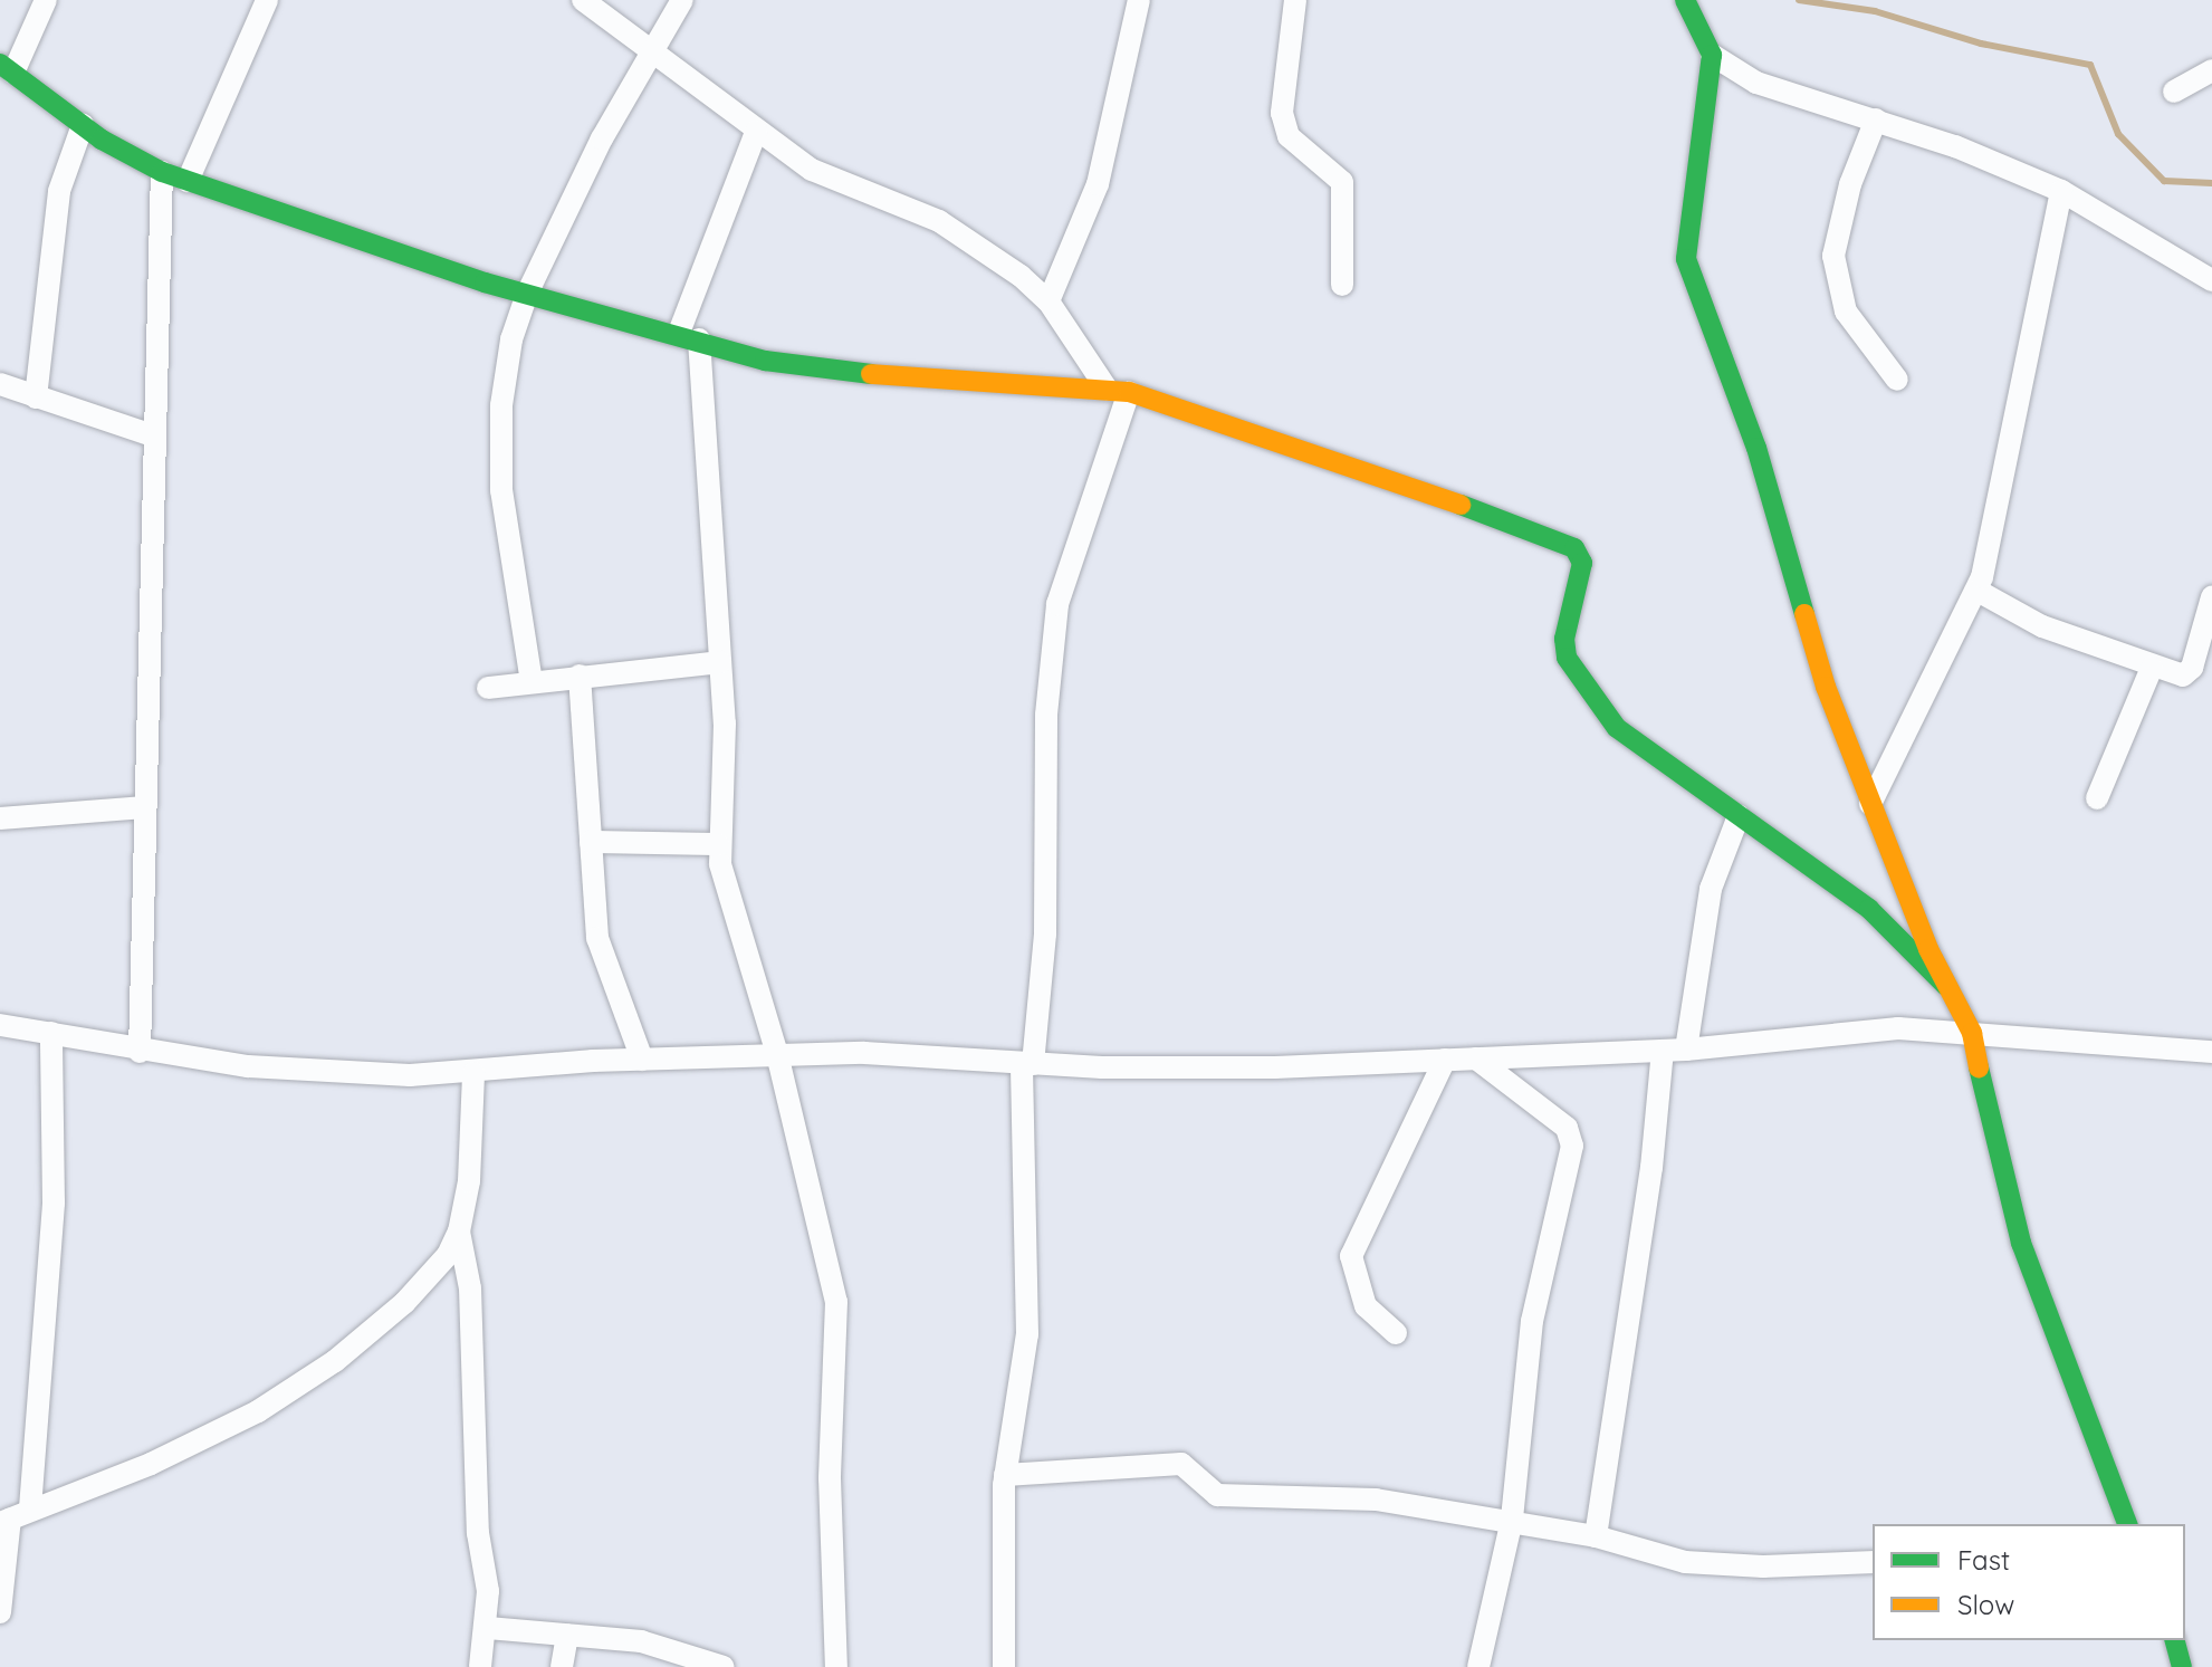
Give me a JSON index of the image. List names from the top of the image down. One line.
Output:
{"legend":["Fast","Slow"]}
